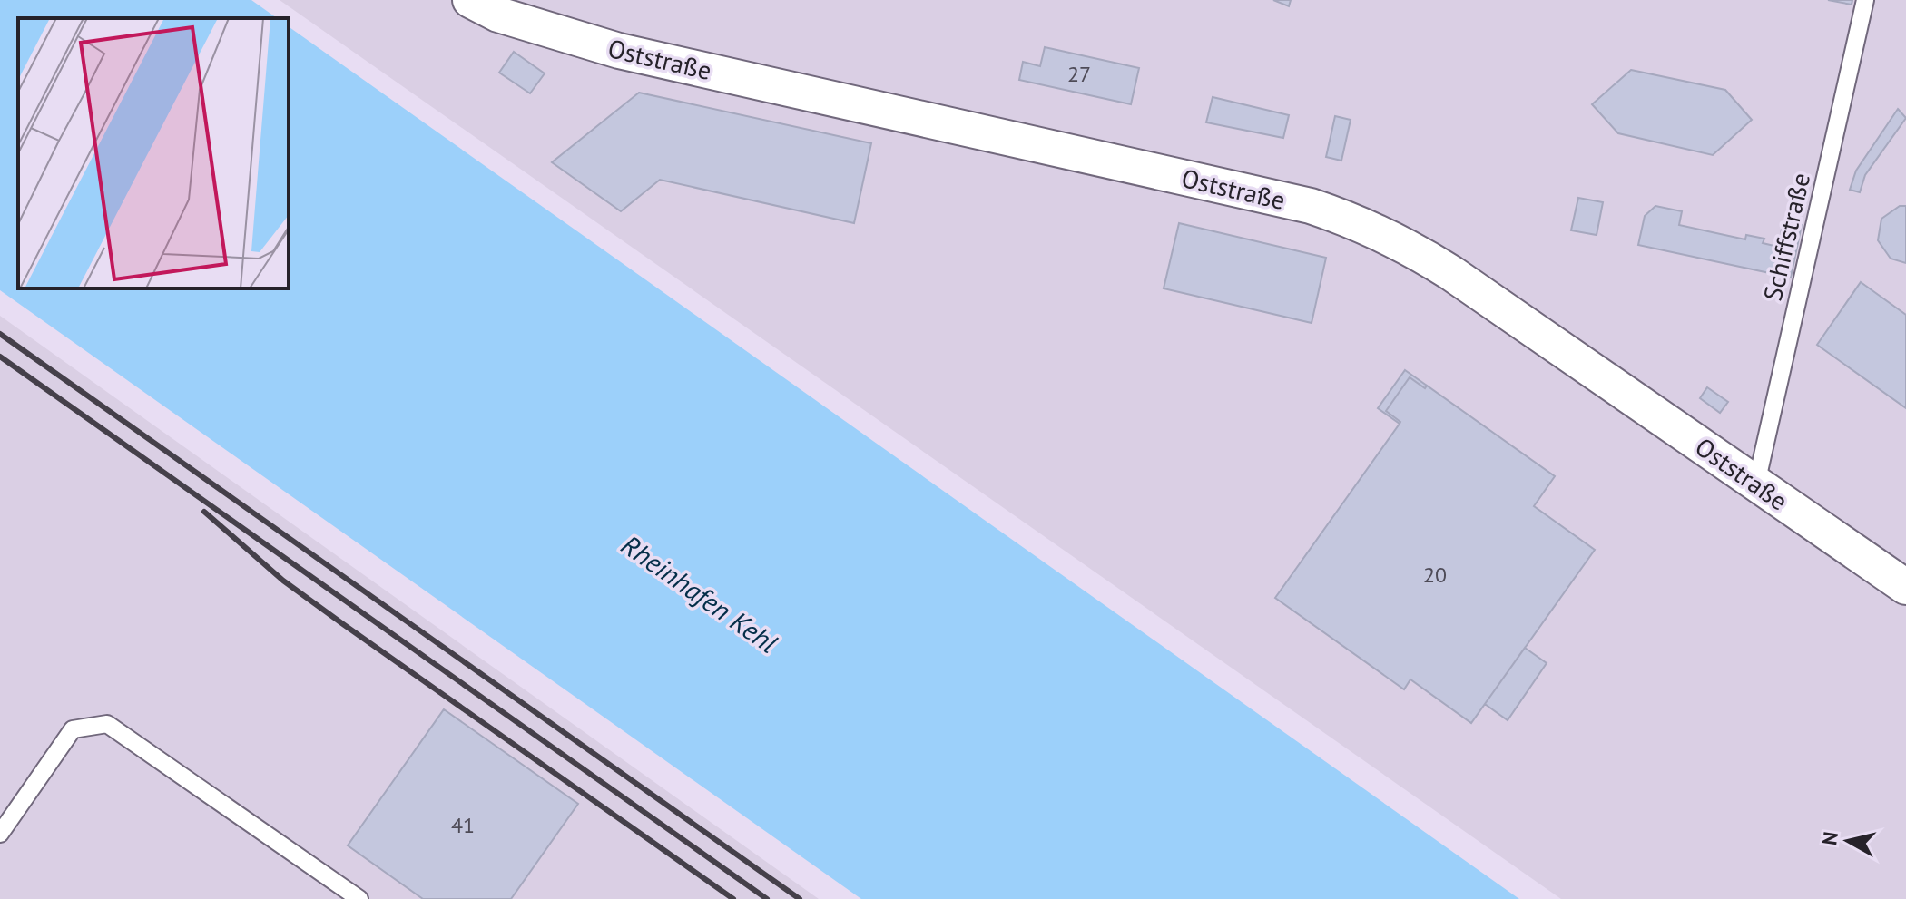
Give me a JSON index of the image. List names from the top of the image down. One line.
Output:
{"streets":{"street":["Oststraße"],"lane":["Schiffstraße"]},"crossings":[["Oststraße","Schiffstraße"]],"water":["Rheinhafen Kehl"],"house_numbers":["27","20","41"],"north":"left"}
